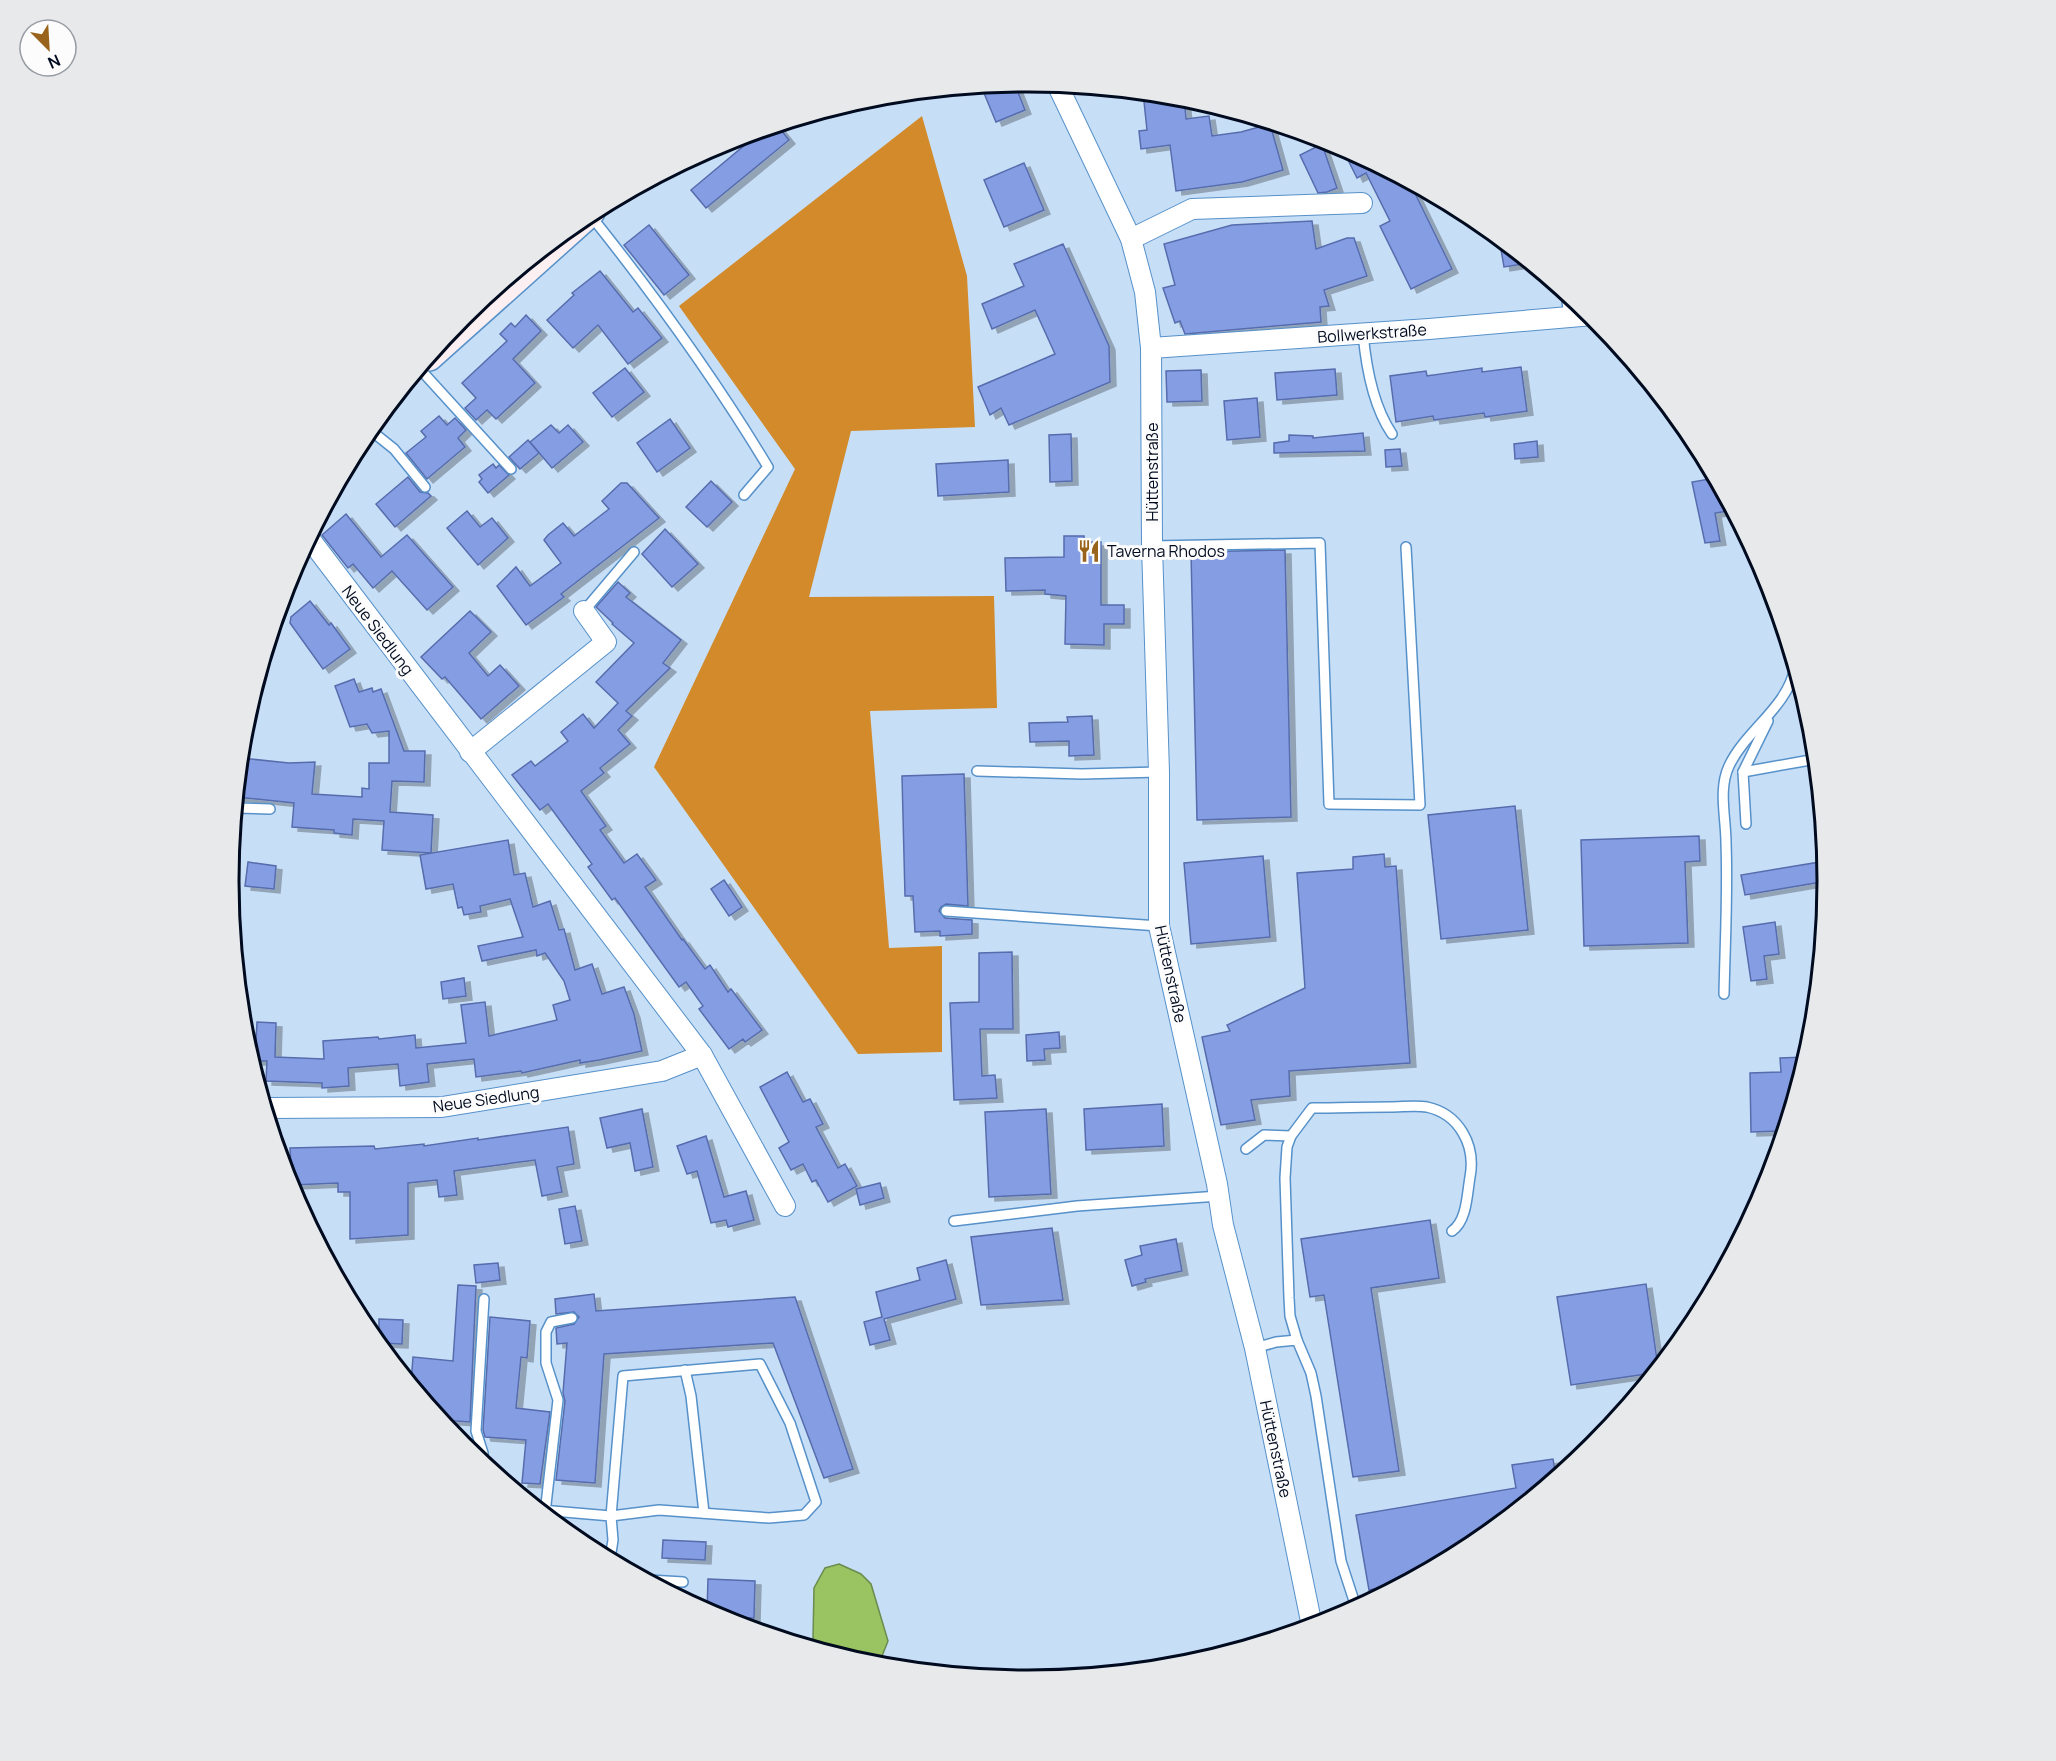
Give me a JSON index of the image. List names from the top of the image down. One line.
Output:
{"streets":{"street":["Bollwerkstraße","Hüttenstraße","Neue Siedlung"]},"crossings":[["Bollwerkstraße","Hüttenstraße"]],"places":{"restaurant":["Taverna Rhodos"]},"north":"bottom right"}
